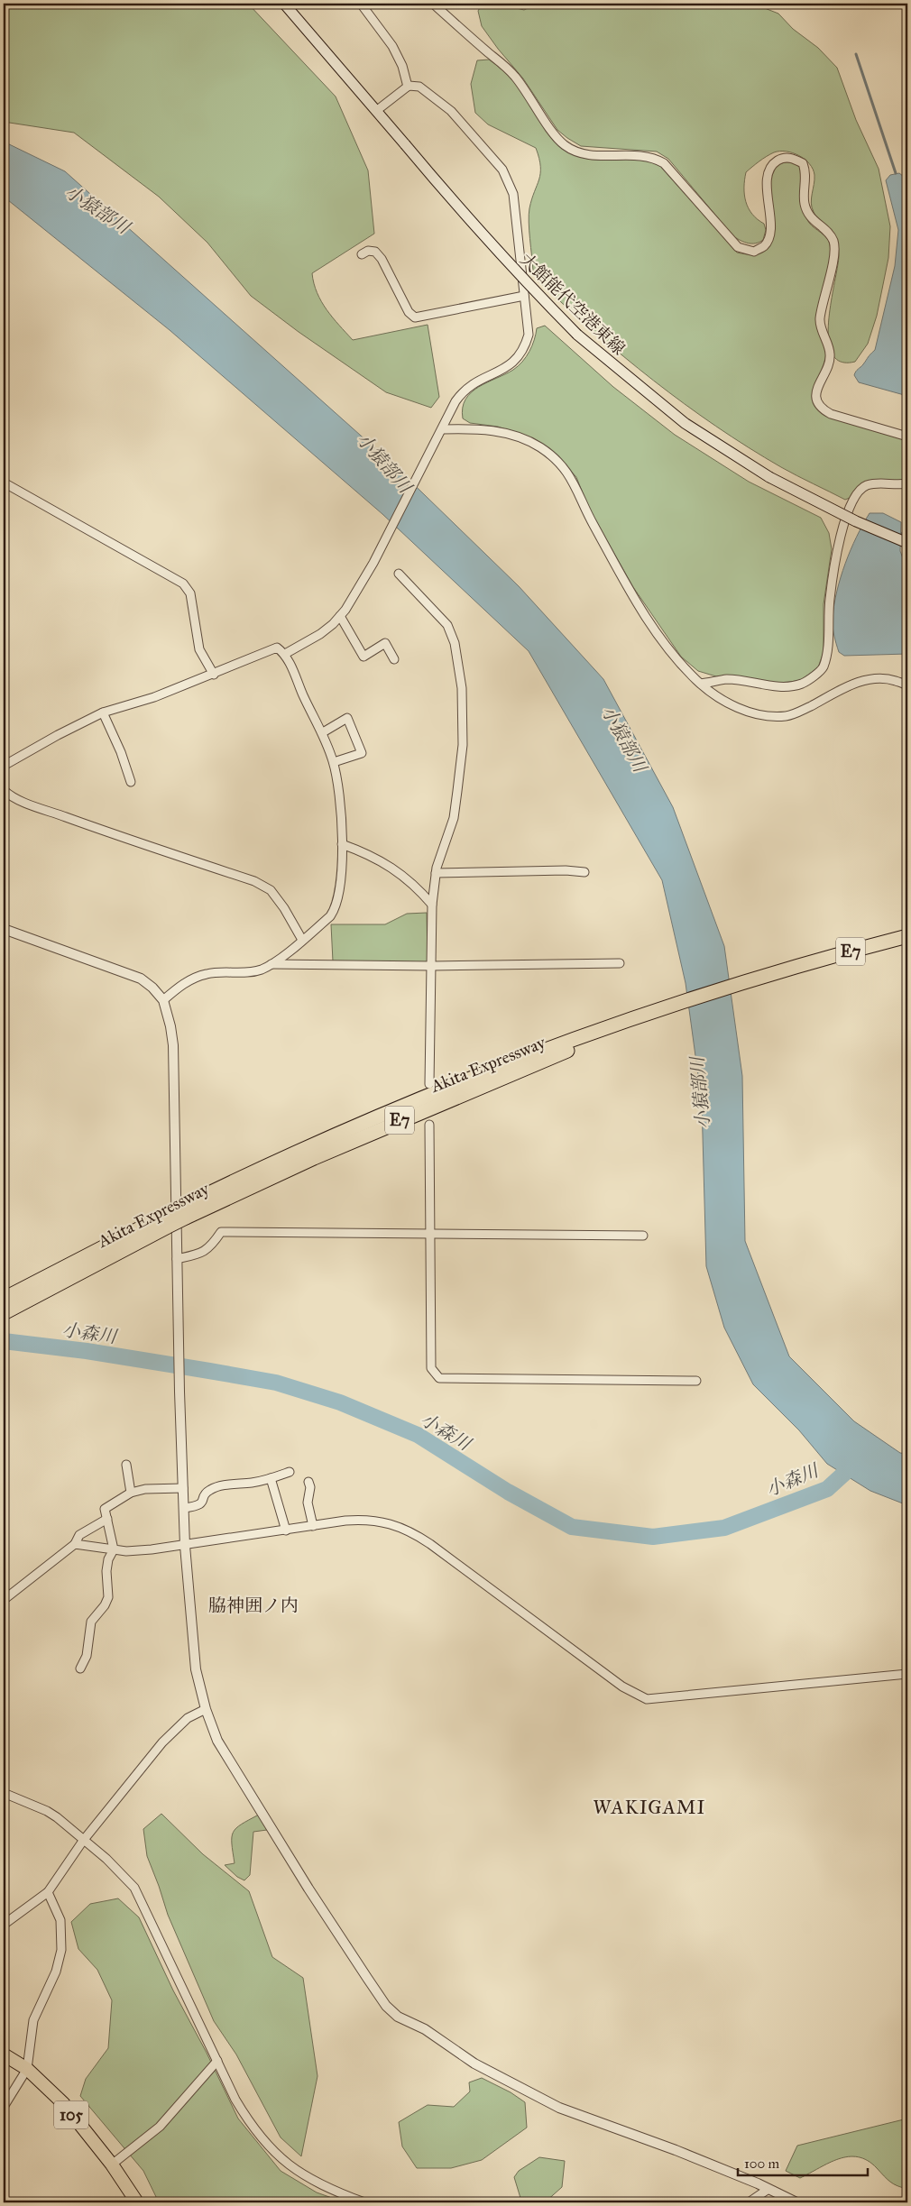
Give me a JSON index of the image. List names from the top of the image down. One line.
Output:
{"streets":{"highway":["E7","Akita Expressway","105"],"main road":["大館能代空港東線"]},"districts":["脇神囲ノ内","WAKIGAMI"],"water":["小猿部川","小森川"],"scale_bar":"100 m"}
